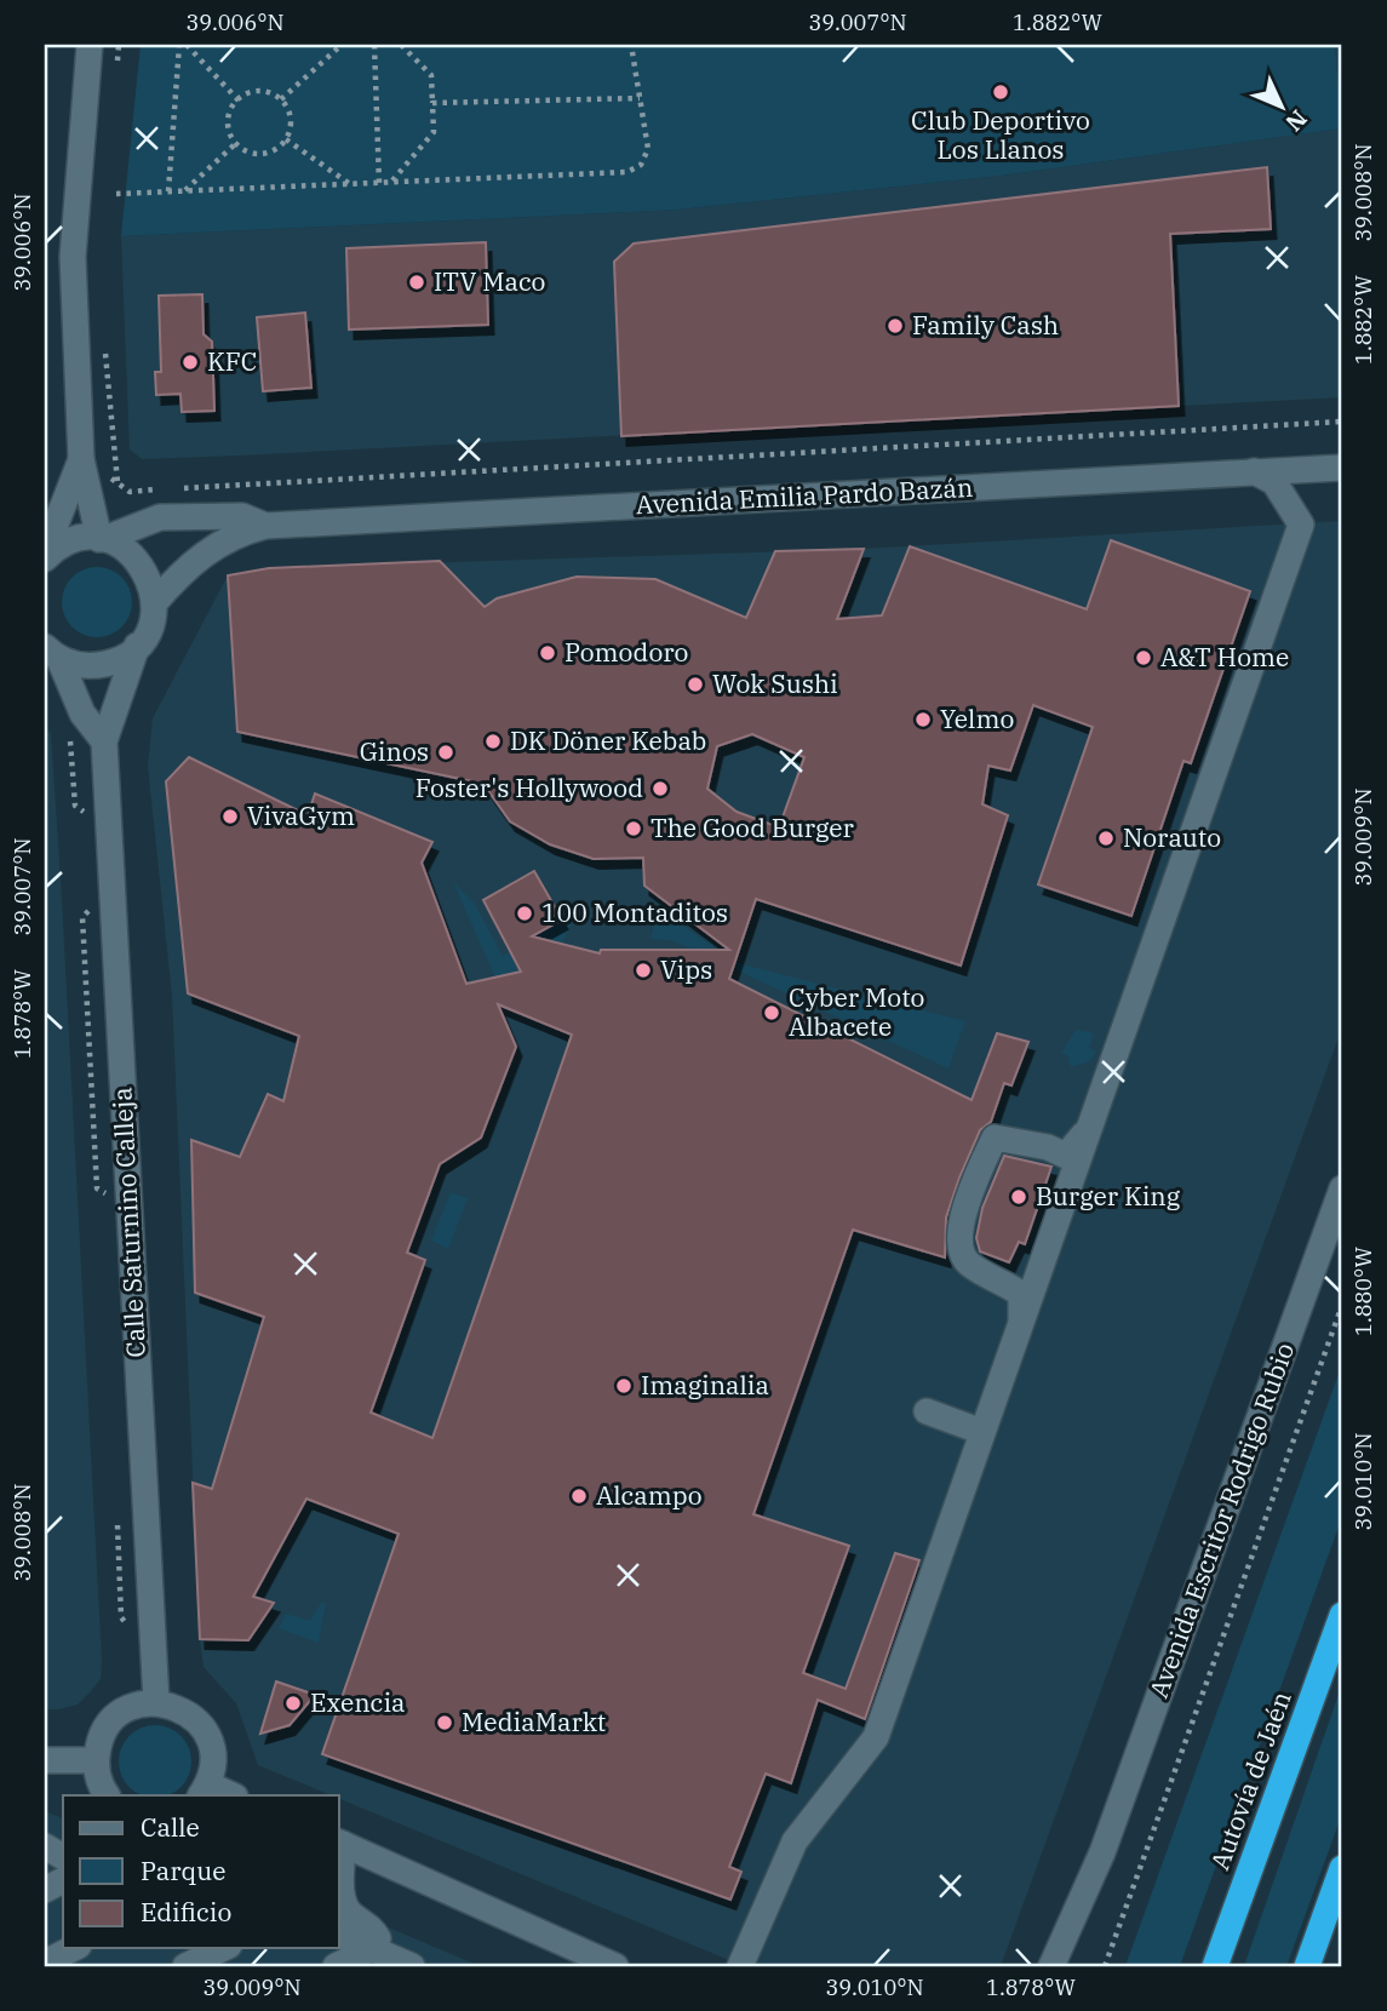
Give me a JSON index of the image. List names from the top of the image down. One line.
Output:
{"streets":{"highway":["Autovía de Jaén"],"street":["Avenida Emilia Pardo Bazán","Calle Saturnino Calleja","Avenida Escritor Rodrigo Rubio"]},"crossings":[["Avenida Emilia Pardo Bazán","Calle Saturnino Calleja"]],"places":["Club Deportivo Los Llanos","ITV Maco","Family Cash","KFC","Pomodoro","A&T Home","Wok Sushi","Yelmo","DK Döner Kebab","Ginos","Foster's Hollywood","VivaGym","The Good Burger","Norauto","100 Montaditos","Vips","Cyber Moto Albacete","Burger King","Imaginalia","Alcampo","Exencia","MediaMarkt"],"legend":["Calle","Parque","Edificio"],"north":"bottom right","coordinates":["39.006°N","39.007°N","1.882°W","39.008°N","39.009°N","1.878°W","1.880°W","39.010°N"]}
